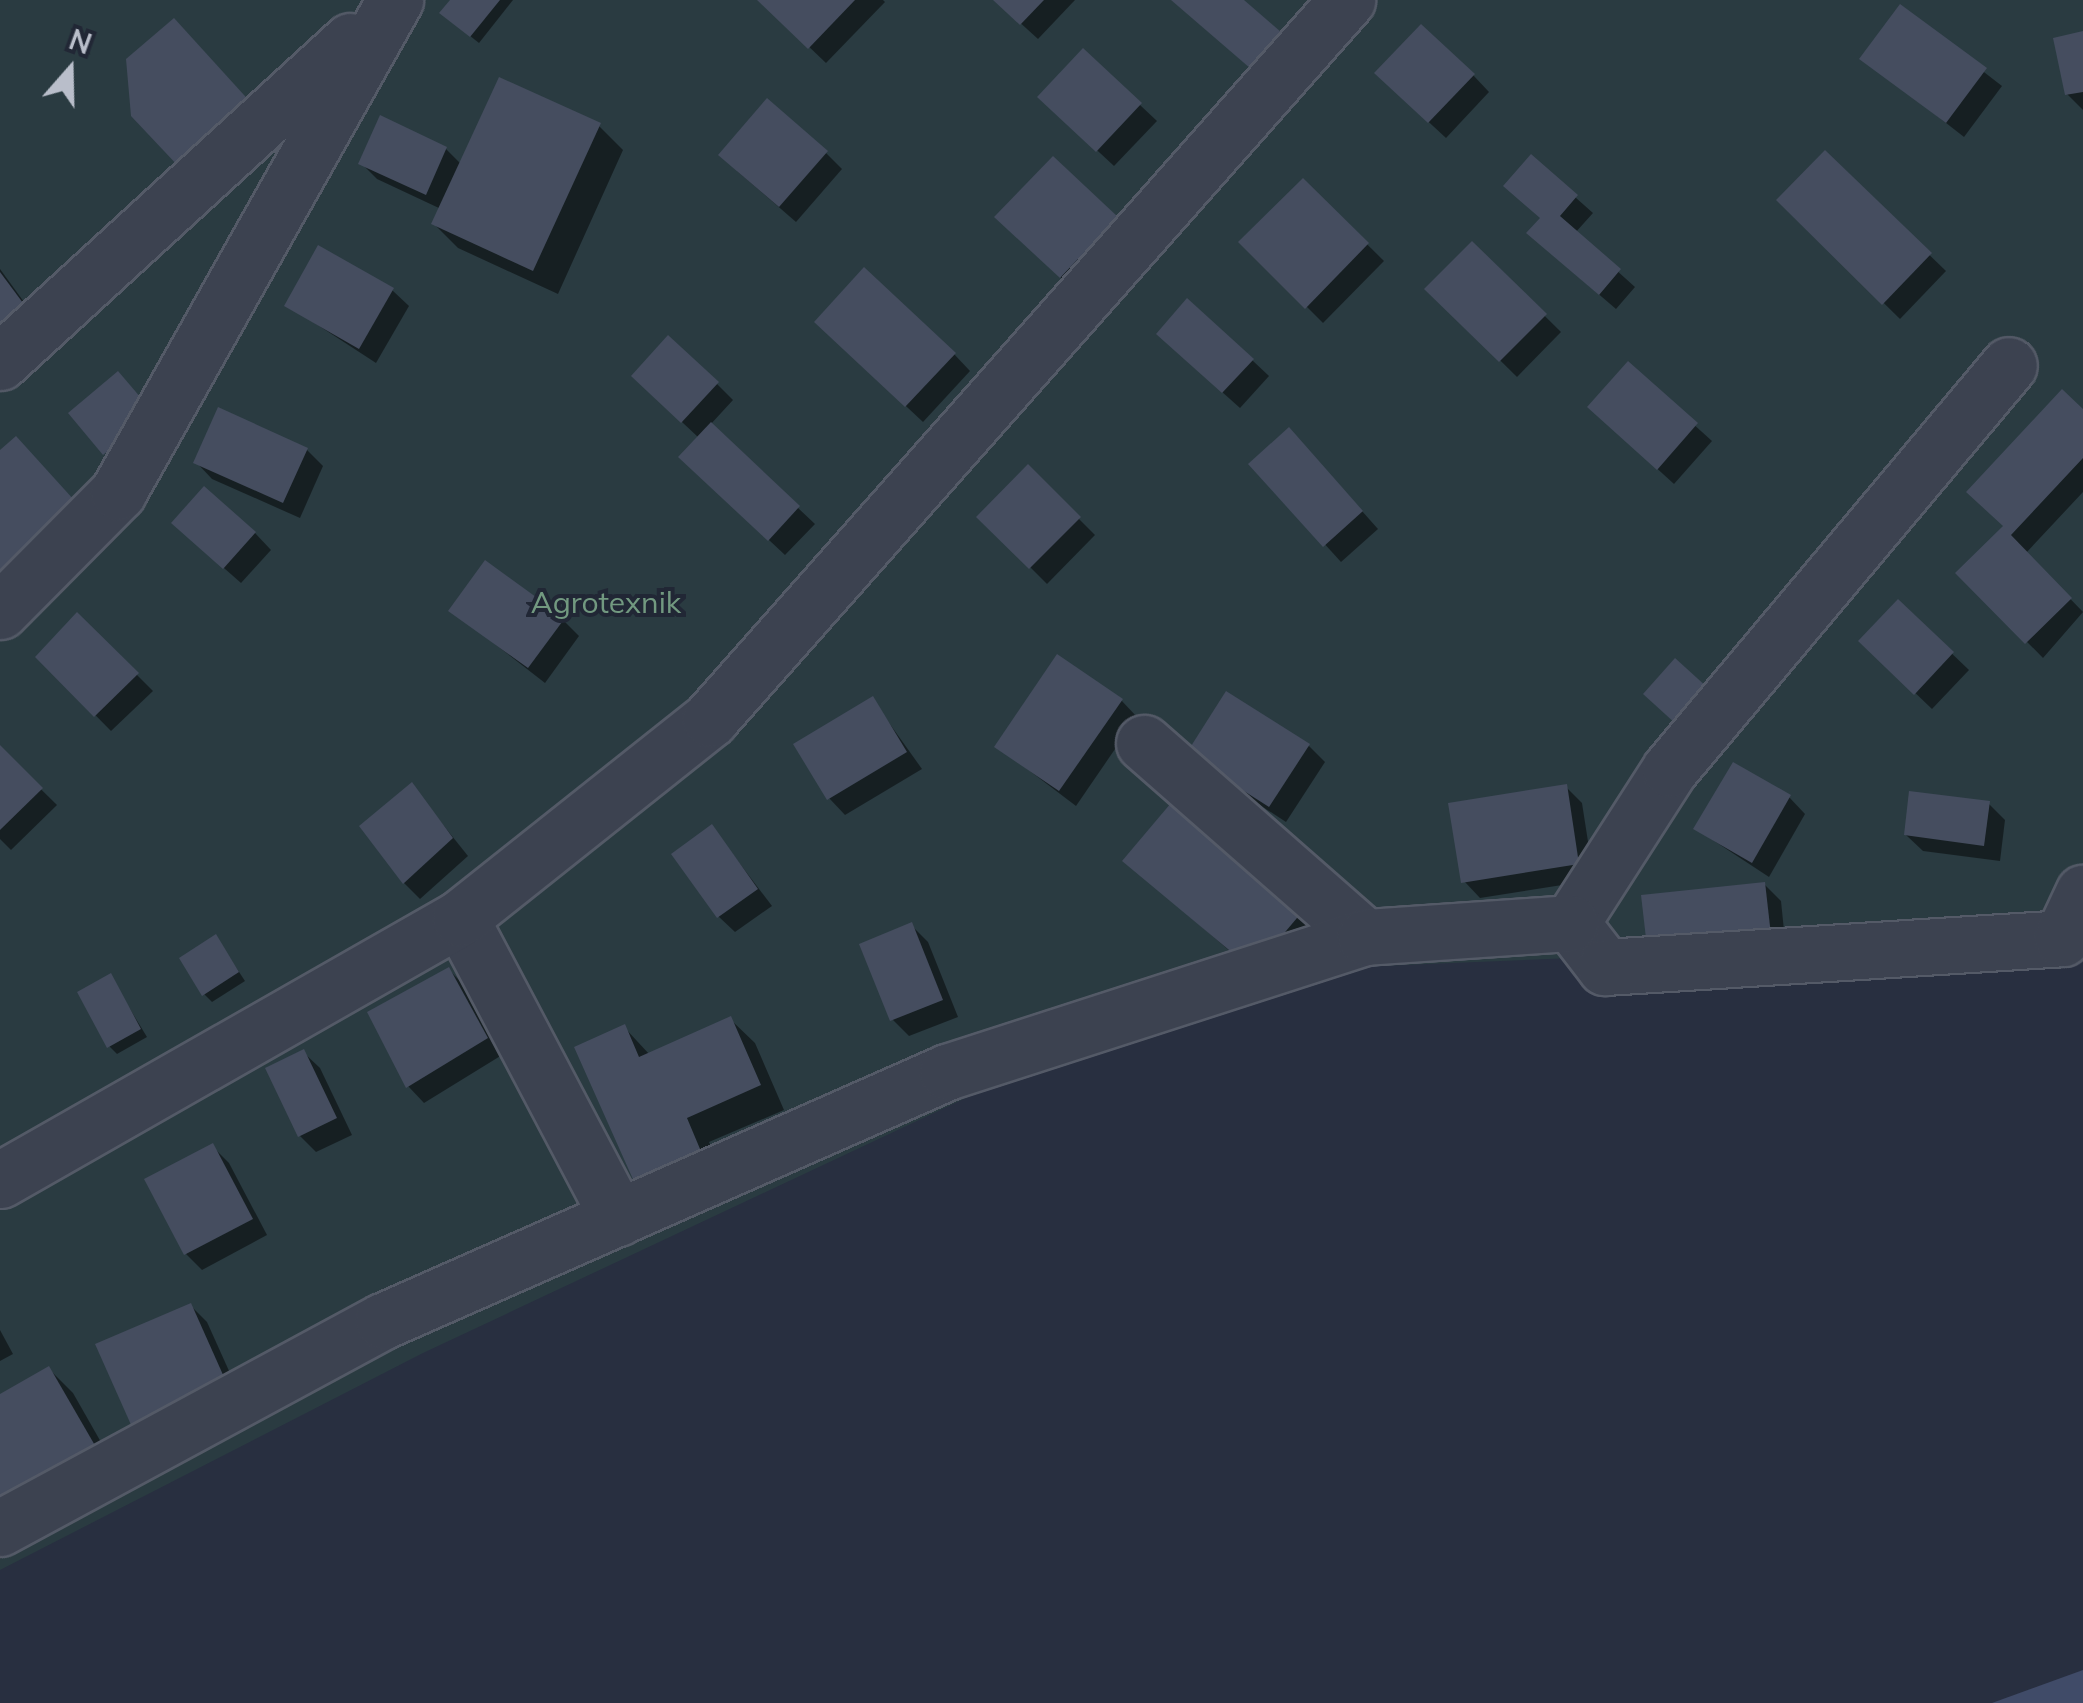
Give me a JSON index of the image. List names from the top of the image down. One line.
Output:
{"parks":["Agrotexnik"],"north":"top"}
